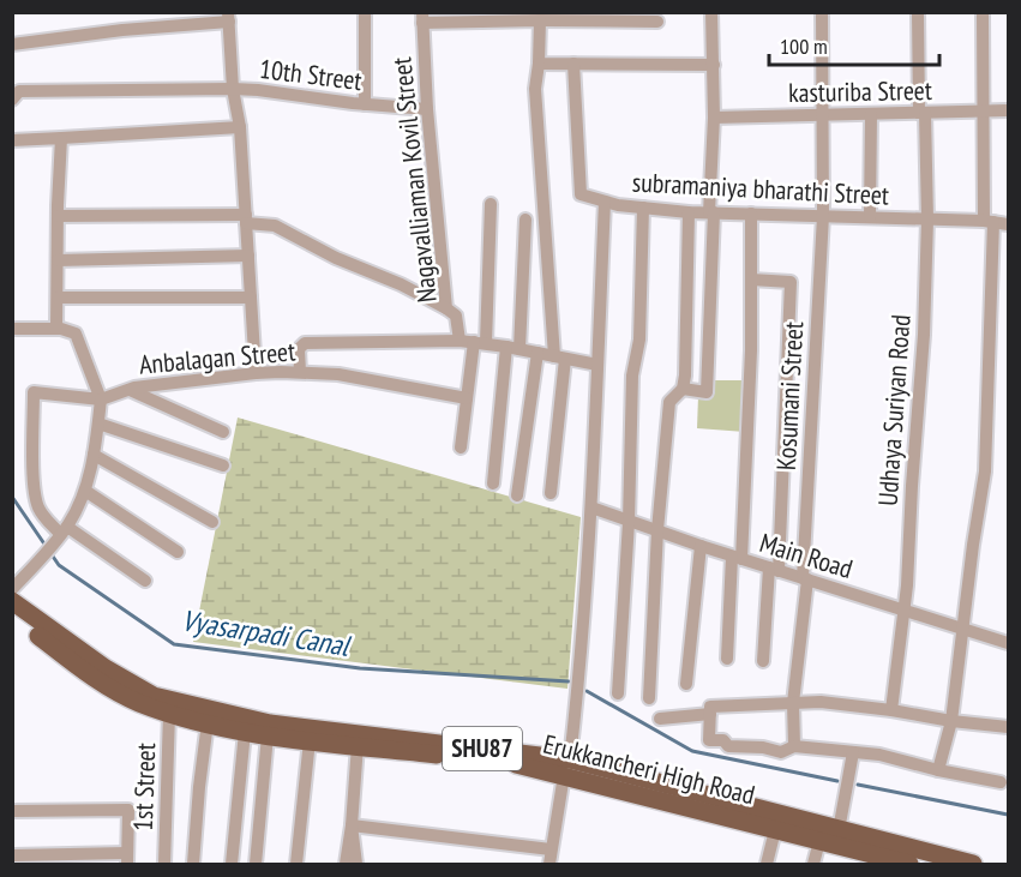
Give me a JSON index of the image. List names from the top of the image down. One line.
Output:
{"streets":{"main road":["SHU87","Erukkancheri High Road"],"street":["10th Street","kasturiba Street","Nagavalliaman Kovil Street","subramaniya bharathi Street","Anbalagan Street","Kosumani Street","Udhaya Suriyan Road","Main Road","1st Street"]},"crossings":[["10th Street","Nagavalliaman Kovil Street"],["kasturiba Street","Kosumani Street"],["kasturiba Street","Udhaya Suriyan Road"],["subramaniya bharathi Street","Kosumani Street"],["subramaniya bharathi Street","Udhaya Suriyan Road"],["Kosumani Street","Main Road"],["Udhaya Suriyan Road","Main Road"],["SHU87","Erukkancheri High Road"],["Erukkancheri High Road","1st Street"]],"water":["Vyasarpadi Canal"],"scale_bar":"100 m"}
